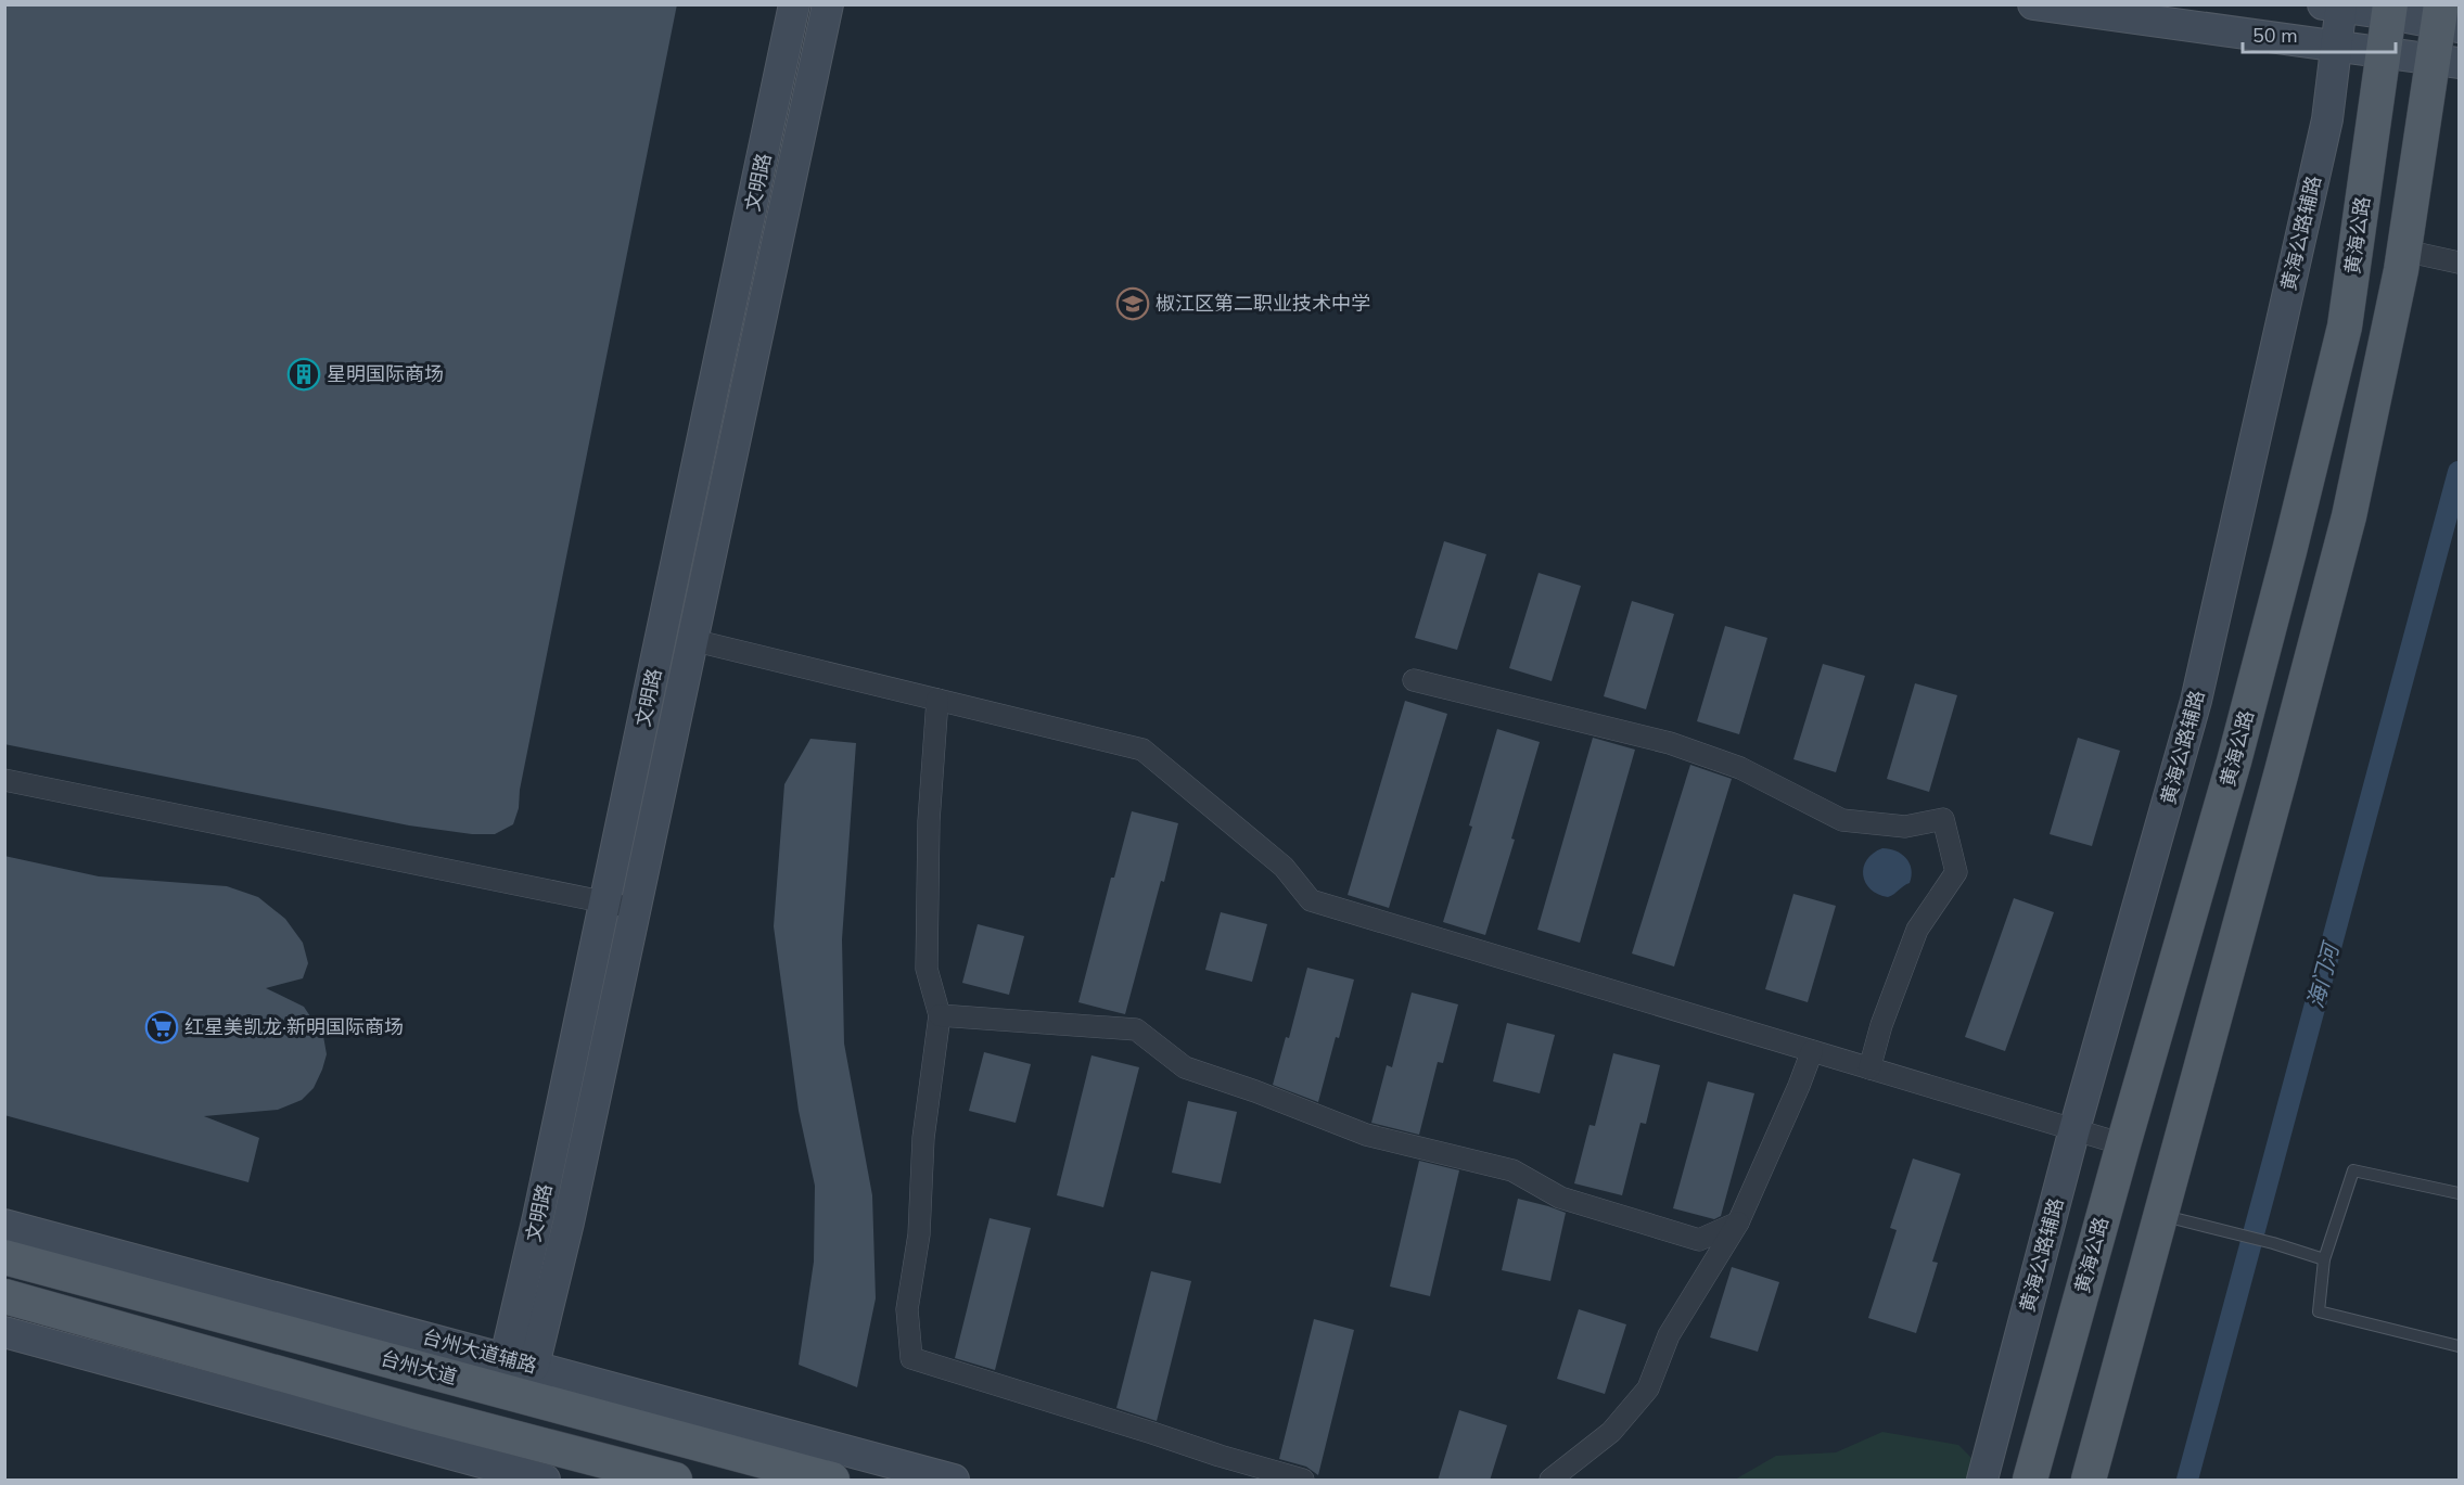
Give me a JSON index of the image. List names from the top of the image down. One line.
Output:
{"streets":{"main road":["文明路","黄海公路辅路","黄海公路","台州大道辅路","台州大道"]},"crossings":[["文明路","台州大道辅路"],["文明路","台州大道"],["台州大道辅路","台州大道"]],"water":["海门河"],"places":{"school or university":["椒江区第二职业技术中学"],"building":["星明国际商场"],"supermarket":["红星美凯龙·新明国际商场"]},"scale_bar":"50 m"}
